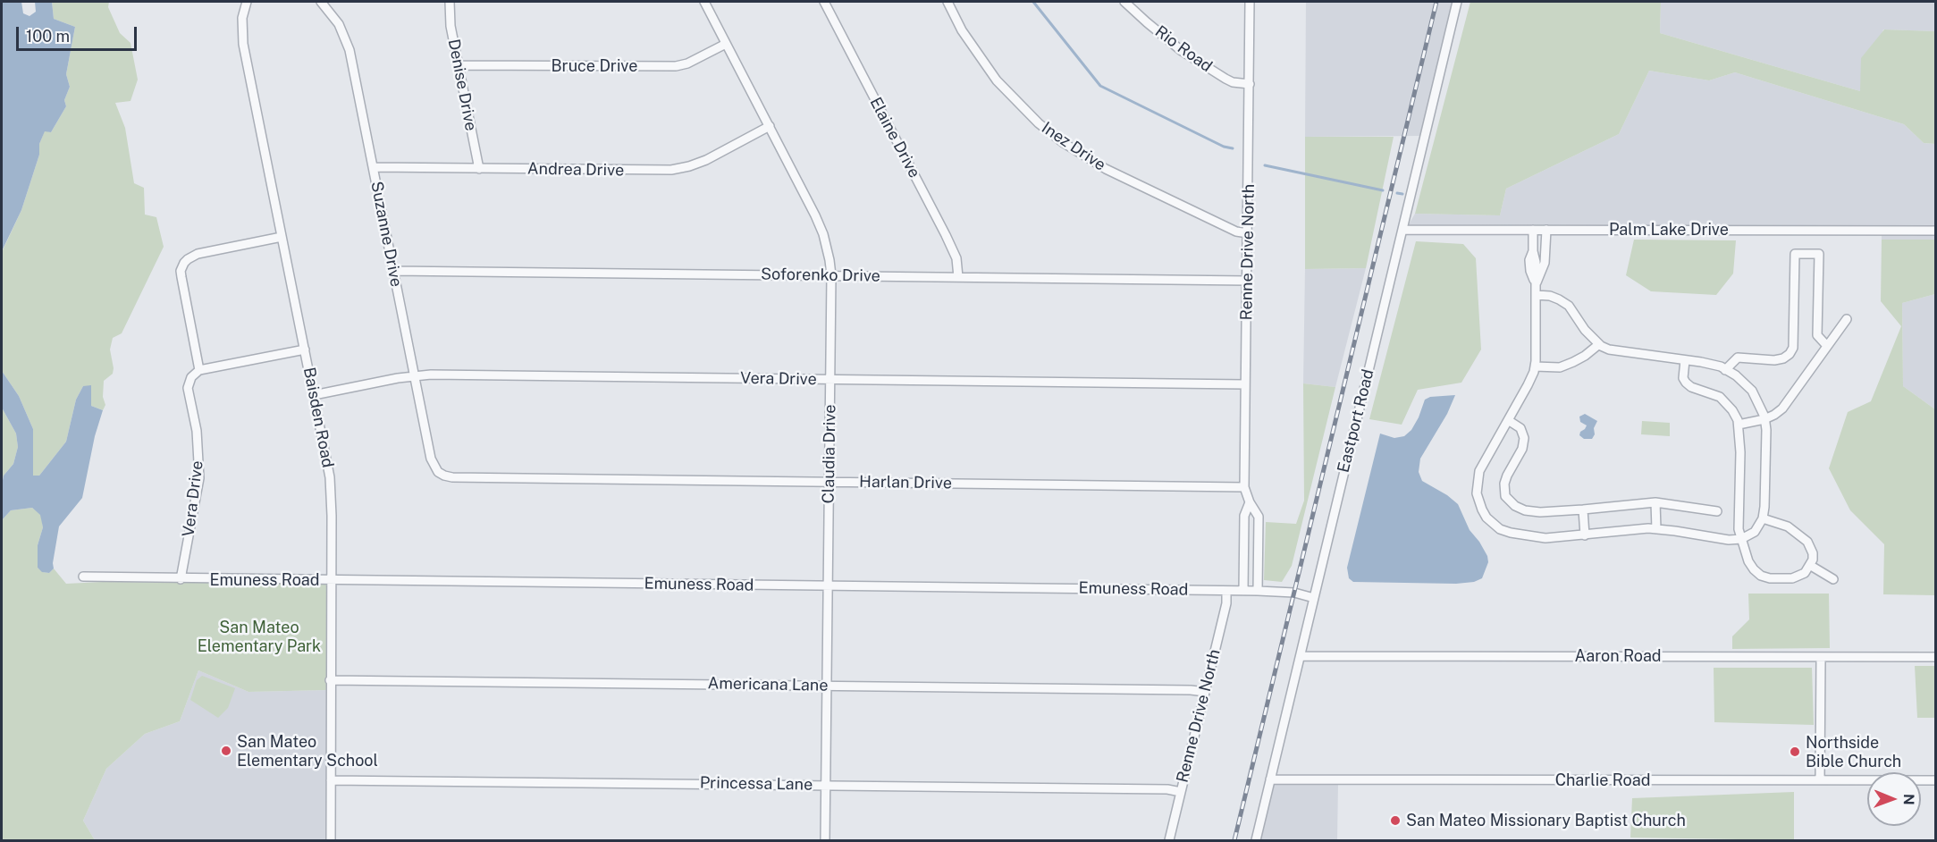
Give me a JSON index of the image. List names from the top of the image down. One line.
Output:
{"streets":{"street":["Rio Road","Bruce Drive","Denise Drive","Elaine Drive","Inez Drive","Andrea Drive","Palm Lake Drive","Suzanne Drive","Renne Drive North","Soforenko Drive","Vera Drive","Baisden Road","Eastport Road","Claudia Drive","Harlan Drive","Emuness Road","Aaron Road","Americana Lane","Charlie Road","Princessa Lane"]},"crossings":[["Rio Road","Renne Drive North"],["Bruce Drive","Denise Drive"],["Bruce Drive","Claudia Drive"],["Denise Drive","Andrea Drive"],["Elaine Drive","Soforenko Drive"],["Inez Drive","Renne Drive North"],["Andrea Drive","Suzanne Drive"],["Andrea Drive","Claudia Drive"],["Palm Lake Drive","Eastport Road"],["Suzanne Drive","Soforenko Drive"],["Suzanne Drive","Vera Drive"],["Suzanne Drive","Harlan Drive"],["Renne Drive North","Soforenko Drive"],["Renne Drive North","Vera Drive"],["Renne Drive North","Harlan Drive"],["Renne Drive North","Emuness Road"],["Renne Drive North","Americana Lane"],["Renne Drive North","Princessa Lane"],["Soforenko Drive","Claudia Drive"],["Vera Drive","Baisden Road"],["Vera Drive","Claudia Drive"],["Vera Drive","Emuness Road"],["Baisden Road","Emuness Road"],["Baisden Road","Americana Lane"],["Baisden Road","Princessa Lane"],["Eastport Road","Emuness Road"],["Eastport Road","Aaron Road"],["Eastport Road","Charlie Road"],["Claudia Drive","Harlan Drive"],["Claudia Drive","Emuness Road"],["Claudia Drive","Americana Lane"],["Claudia Drive","Princessa Lane"]],"parks":["San Mateo Elementary Park"],"places":["San Mateo Elementary School","Northside Bible Church","San Mateo Missionary Baptist Church"],"scale_bar":"100 m","north":"right"}
